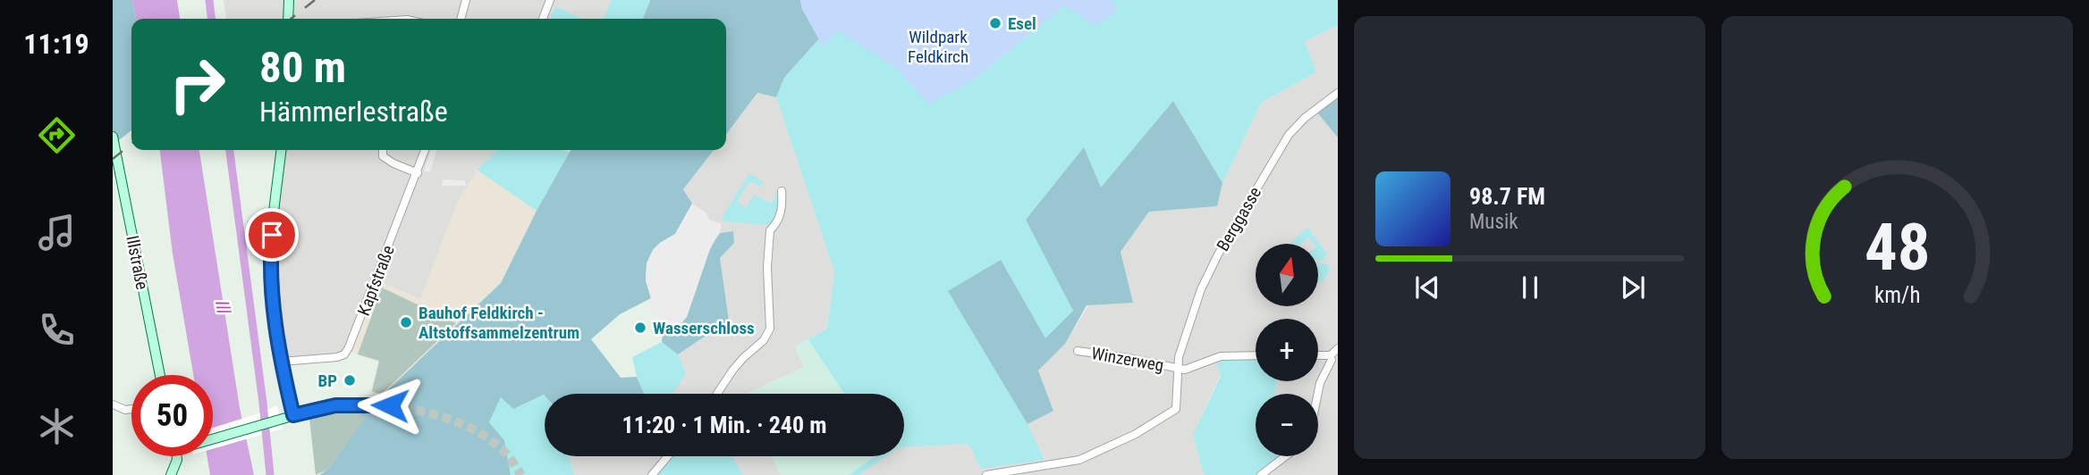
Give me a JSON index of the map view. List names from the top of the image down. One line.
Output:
{"streets":{"main road":["Illstraße"],"street":["Berggasse","Kapfstraße","Winzerweg"]},"crossings":[["Berggasse","Winzerweg"]],"water":["Ill"],"parks":["Wildpark Feldkirch"],"places":["Esel","Bauhof Feldkirch - Altstoffsammelzentrum","Wasserschloss","BP"],"north":"top","page":{"tabs":"11:19","turn":["80 m","Hämmerlestraße"],"song":["98.7 FM","Musik"],"map_buttons":["+","−"],"limit":"50","trip":"11:20 · 1 Min. · 240 m","gauge":["48","km/h"]}}
